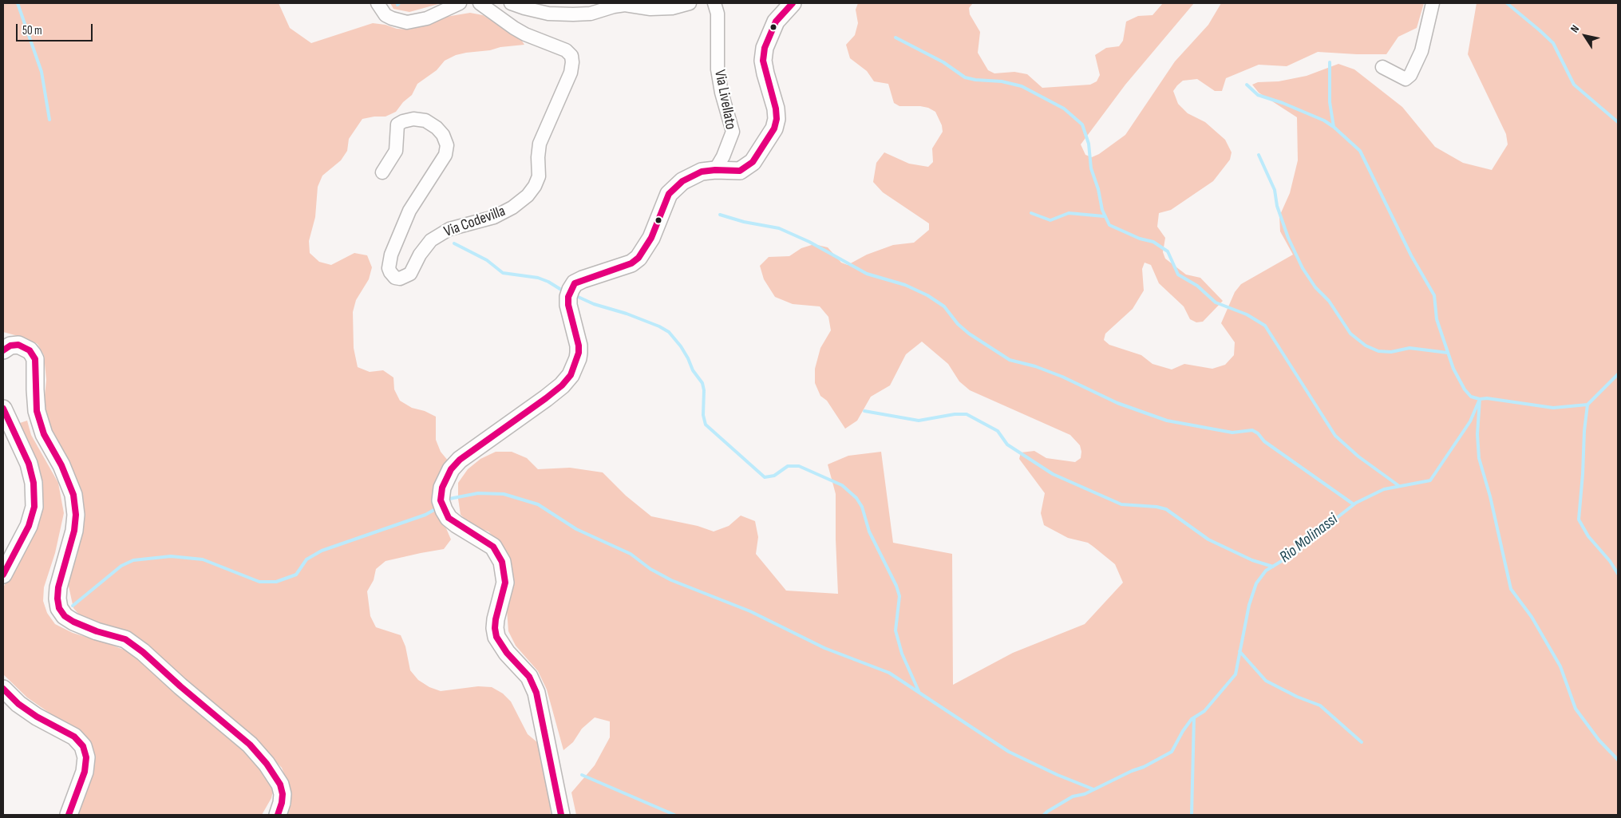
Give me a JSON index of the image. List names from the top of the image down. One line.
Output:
{"streets":{"street":["Via Livellato","Via Codevilla"]},"water":["Rio Molinassi"],"scale_bar":"50 m","north":"top left"}
